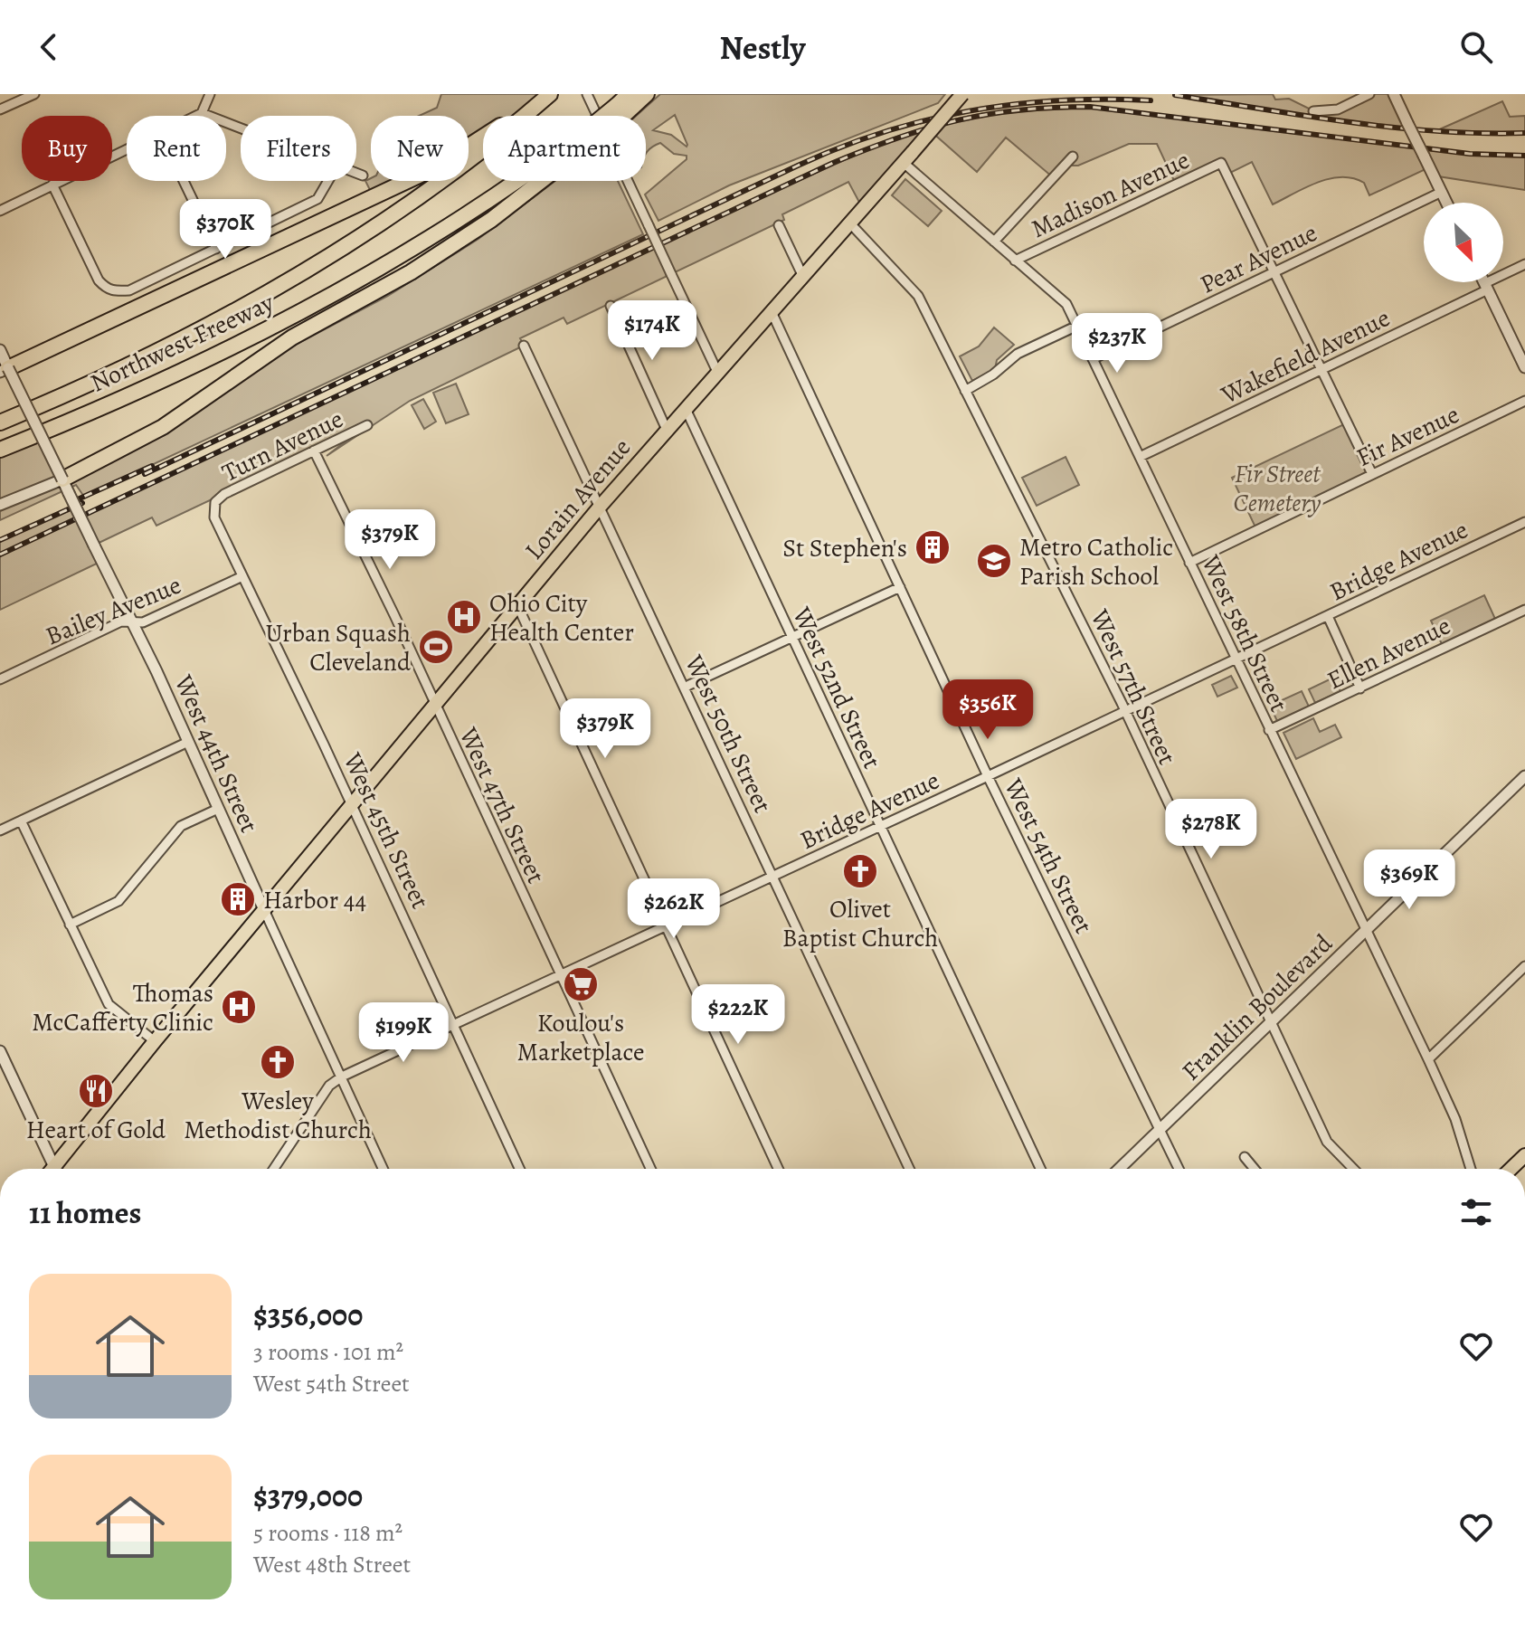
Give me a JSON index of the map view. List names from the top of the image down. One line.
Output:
{"streets":{"highway":["Northwest Freeway"],"main road":["Lorain Avenue"],"street":["Madison Avenue","Pear Avenue","Wakefield Avenue","Fir Avenue","Turn Avenue","Bridge Avenue","Bailey Avenue","West 58th Street","Ellen Avenue","West 57th Street","West 52nd Street","West 50th Street","West 44th Street","West 47th Street","West 45th Street","West 54th Street","Franklin Boulevard"]},"crossings":[["Madison Avenue","Pear Avenue"],["Madison Avenue","West 58th Street"],["Pear Avenue","West 58th Street"],["Wakefield Avenue","West 58th Street"],["Fir Avenue","West 58th Street"],["Turn Avenue","West 47th Street"],["Turn Avenue","West 45th Street"],["Lorain Avenue","West 58th Street"],["Lorain Avenue","West 57th Street"],["Lorain Avenue","West 52nd Street"],["Lorain Avenue","West 50th Street"],["Lorain Avenue","West 44th Street"],["Lorain Avenue","West 47th Street"],["Lorain Avenue","West 45th Street"],["Lorain Avenue","West 54th Street"],["Bridge Avenue","West 58th Street"],["Bridge Avenue","West 57th Street"],["Bridge Avenue","West 52nd Street"],["Bridge Avenue","West 50th Street"],["Bridge Avenue","West 44th Street"],["Bridge Avenue","West 47th Street"],["Bridge Avenue","West 45th Street"],["Bridge Avenue","West 54th Street"],["Bailey Avenue","West 44th Street"],["Bailey Avenue","West 45th Street"],["West 58th Street","Ellen Avenue"],["West 58th Street","Franklin Boulevard"],["West 57th Street","Franklin Boulevard"],["West 54th Street","Franklin Boulevard"]],"parks":["Fir Street Cemetery"],"places":{"building":["St Stephen's","Harbor 44"],"school or university":["Metro Catholic Parish School"],"hospital":["Ohio City Health Center","Thomas McCafferty Clinic"],"sports":["Urban Squash Cleveland"],"church":["Olivet Baptist Church","Wesley Methodist Church"],"supermarket":["Koulou's Marketplace"],"restaurant":["Heart of Gold"]},"north":"bottom right","page":{"header":"Nestly","chip":["Buy","Rent","Filters","New","Apartment"],"price":["$370K","$174K","$237K","$379K","$356K","$379K","$278K","$369K","$262K","$222K","$199K"],"heading":"11 homes","list":[{"name":"$356,000","note":"3 rooms · 101 m² · West 54th Street"},{"name":"$379,000","note":"5 rooms · 118 m² · West 48th Street"}]}}
